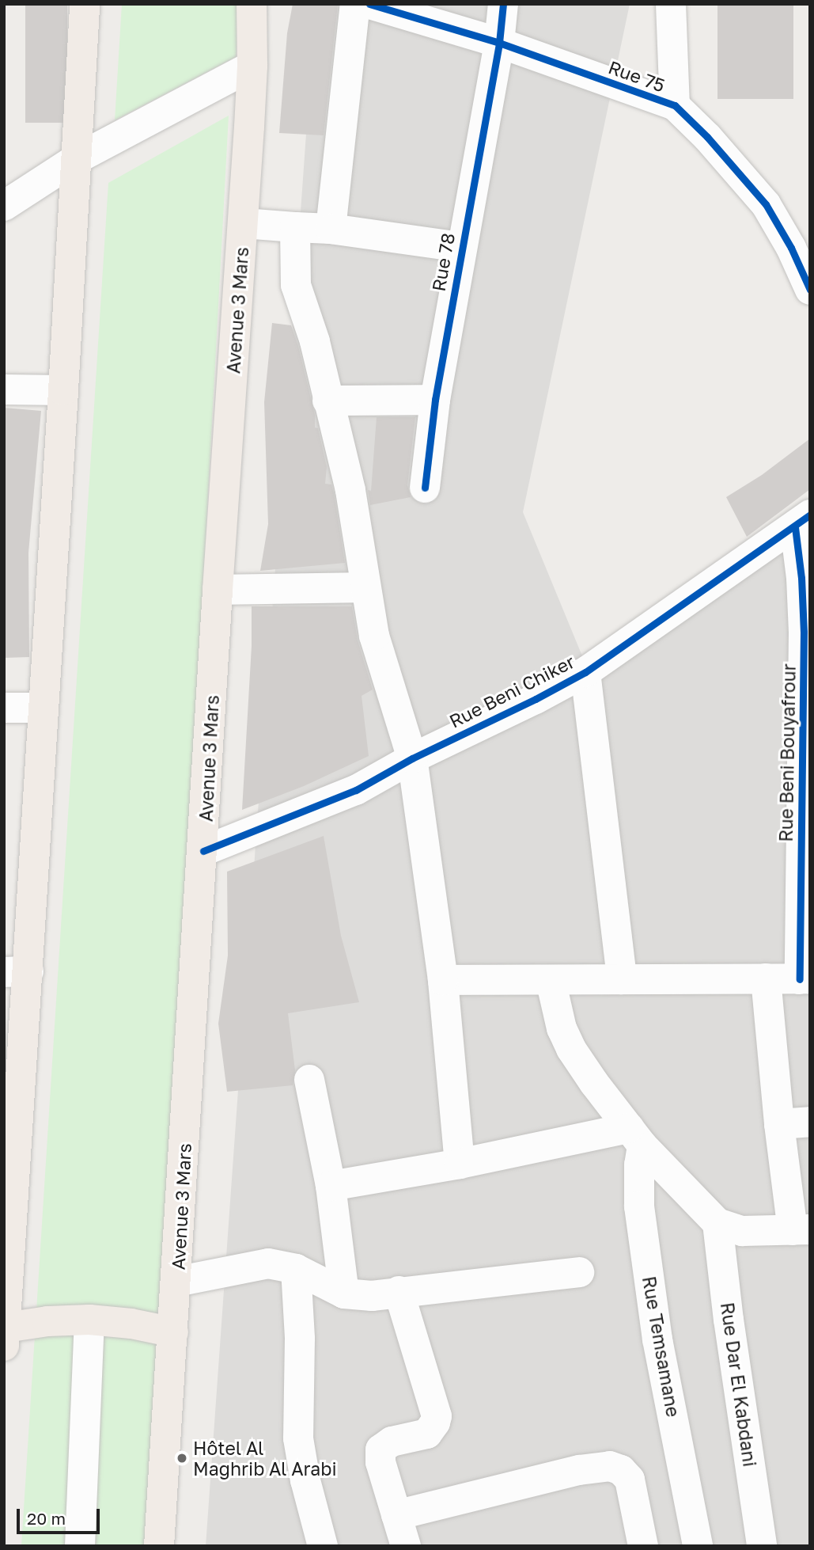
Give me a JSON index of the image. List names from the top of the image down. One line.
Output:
{"streets":{"main road":["Avenue 3 Mars"],"street":["Rue 75","Rue 78","Rue Beni Chiker","Rue Beni Bouyafrour","Rue Temsamane","Rue Dar El Kabdani"]},"crossings":[["Rue 75","Rue 78"],["Avenue 3 Mars","Rue Beni Chiker"],["Rue Beni Chiker","Rue Beni Bouyafrour"]],"places":["Hôtel Al Maghrib Al Arabi"],"scale_bar":"20 m"}
